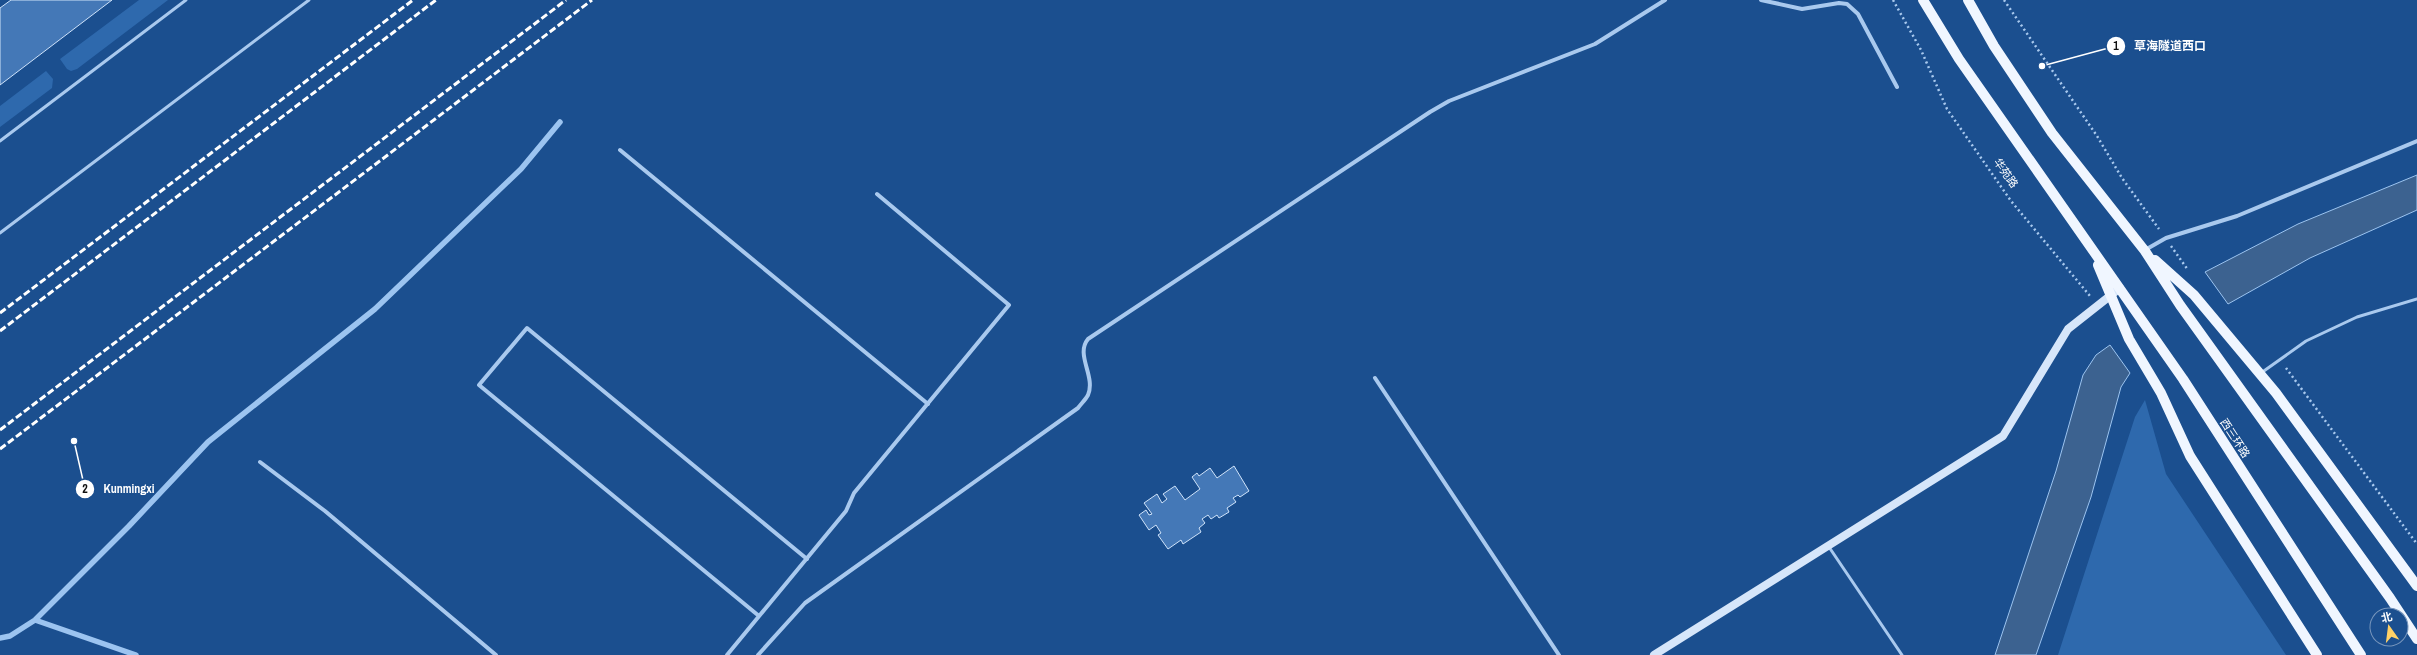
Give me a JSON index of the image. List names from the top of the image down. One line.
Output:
{"streets":{"main road":["西三环路"],"path":["华苑路"]},"places":["草海隧道西口","Kunmingxi"],"north":"top"}
